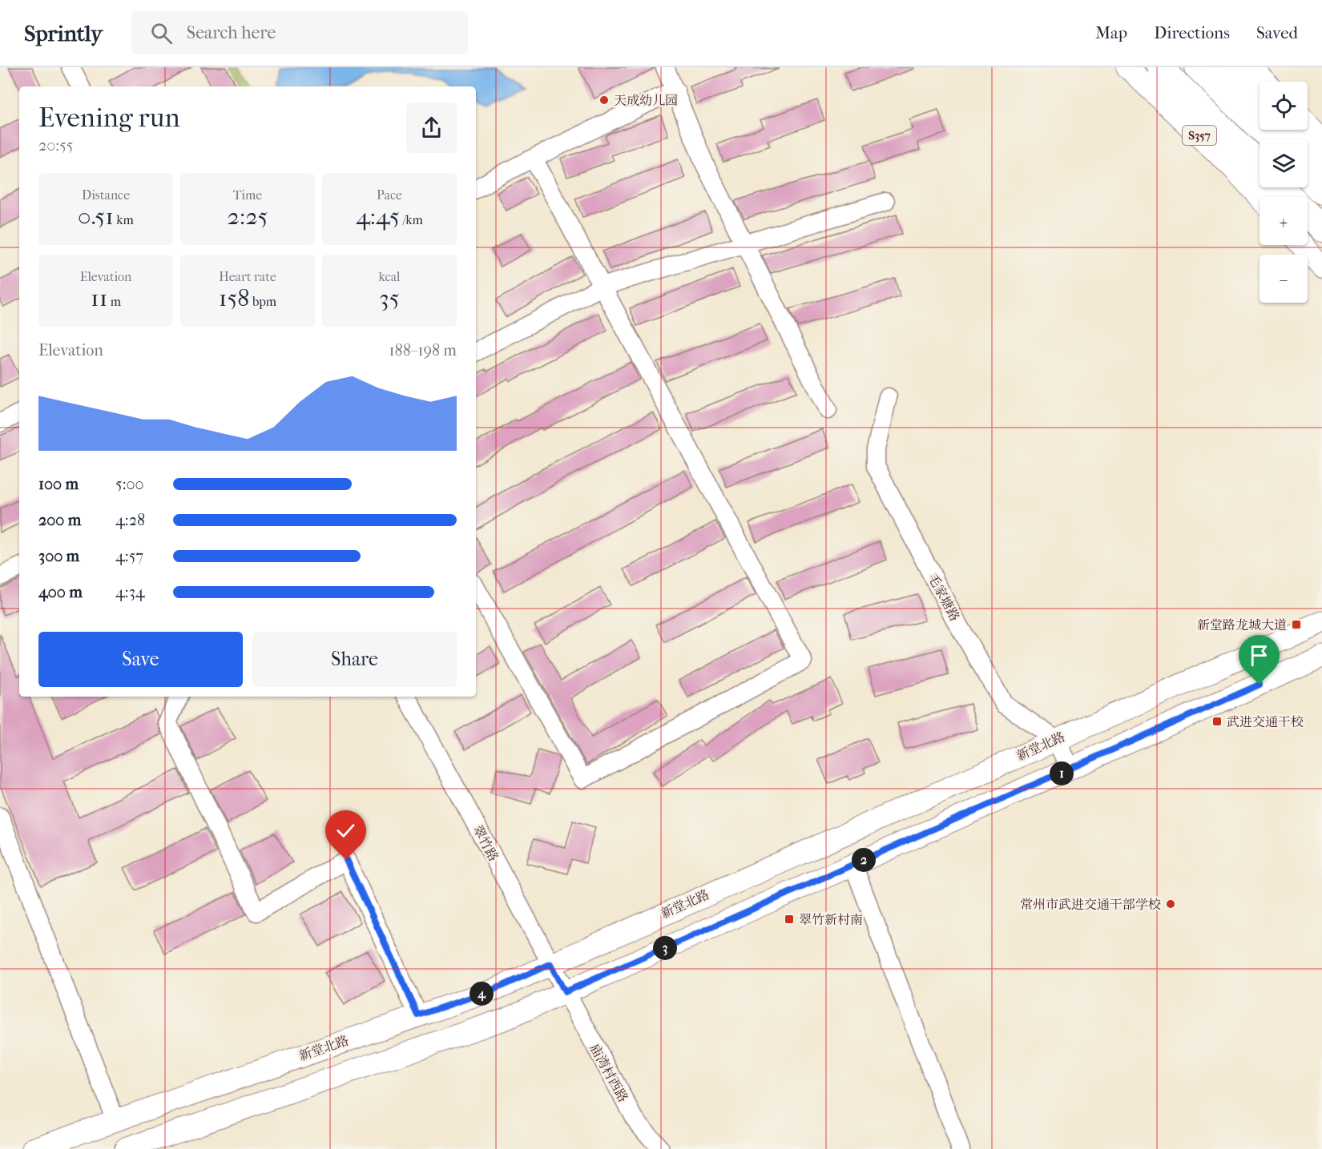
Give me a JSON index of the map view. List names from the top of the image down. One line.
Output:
{"streets":{"main road":["S357","新堂北路"],"street":["毛家塘路","翠竹路","庙湾村西路"]},"crossings":[["毛家塘路","新堂北路"],["新堂北路","翠竹路"],["翠竹路","庙湾村西路"]],"places":{"other":["天成幼儿园","常州市武进交通干部学校"],"transit":["新堂路龙城大道","武进交通干校","翠竹新村南"]},"page":{"header":"Sprintly","search":"Search here","nav":["Map","Directions","Saved"],"map_buttons":["+","−"],"heading":["Evening run","20:55"],"stats":[["Distance","0.51 km"],["Time","2:25"],["Pace","4:45 /km"],["Elevation","11 m"],["Heart rate","158 bpm"],["kcal","35"]],"chart":["Elevation","188–198 m"],"list":[{"name":"100 m","note":"5:00"},{"name":"200 m","note":"4:28"},{"name":"300 m","note":"4:57"},{"name":"400 m","note":"4:34"}],"buttons":["Save","Share"],"pins":["1","2","3","4"]}}
